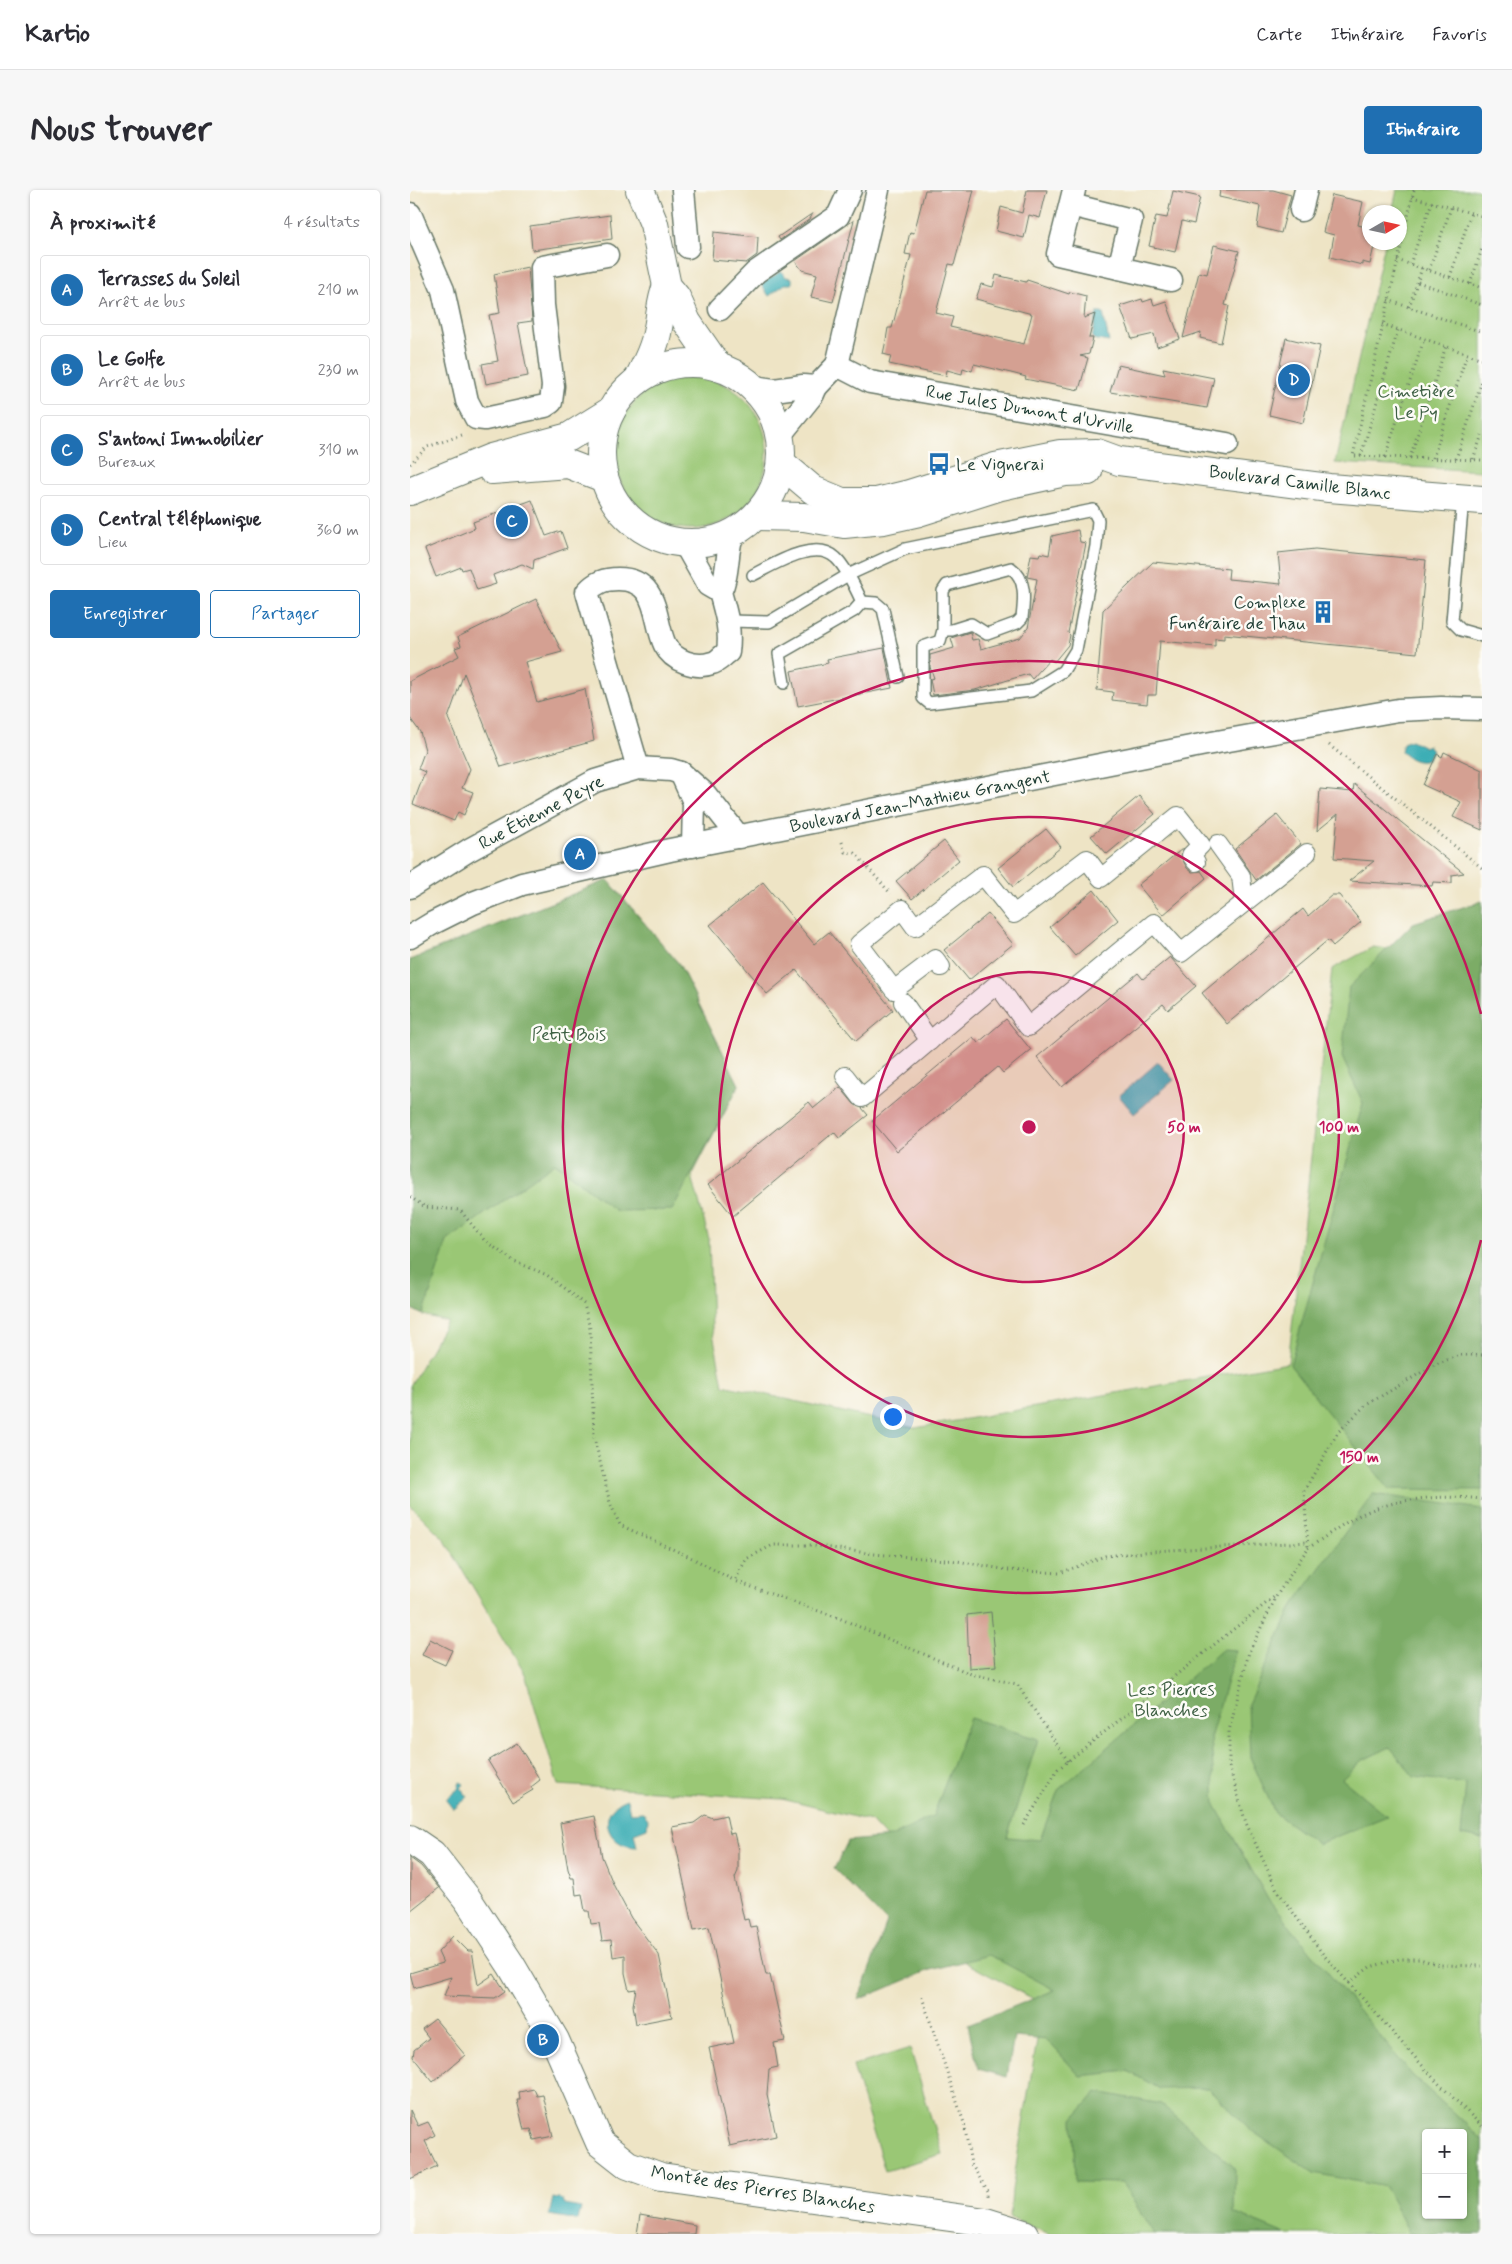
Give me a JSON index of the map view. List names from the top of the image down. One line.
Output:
{"streets":{"main road":["Boulevard Camille Blanc","Montée des Pierres Blanches"],"street":["Rue Jules Dumont d'Urville","Boulevard Jean-Mathieu Grangent","Rue Étienne Peyre"]},"parks":["Cimetière Le Py","Petit Bois","Les Pierres Blanches"],"places":{"bus stop":["Le Vignerai"],"building":["Complexe Funéraire de Thau"]},"north":"right","page":{"header":"Kartio","nav":["Carte","Itinéraire","Favoris"],"buttons":["Itinéraire",["Enregistrer","Partager"]],"title":"Nous trouver","heading":["À proximité","4 résultats"],"list":[{"mark":"A","name":"Terrasses du Soleil","note":"Arrêt de bus","value":"210 m"},{"mark":"B","name":"Le Golfe","note":"Arrêt de bus","value":"230 m"},{"mark":"C","name":"S'antoni Immobilier","note":"Bureaux","value":"310 m"},{"mark":"D","name":"Central téléphonique","note":"Lieu","value":"360 m"}],"pins":["D","C","A","B"],"map_buttons":["+","−"]},"rings":["50 m","100 m","150 m"]}
